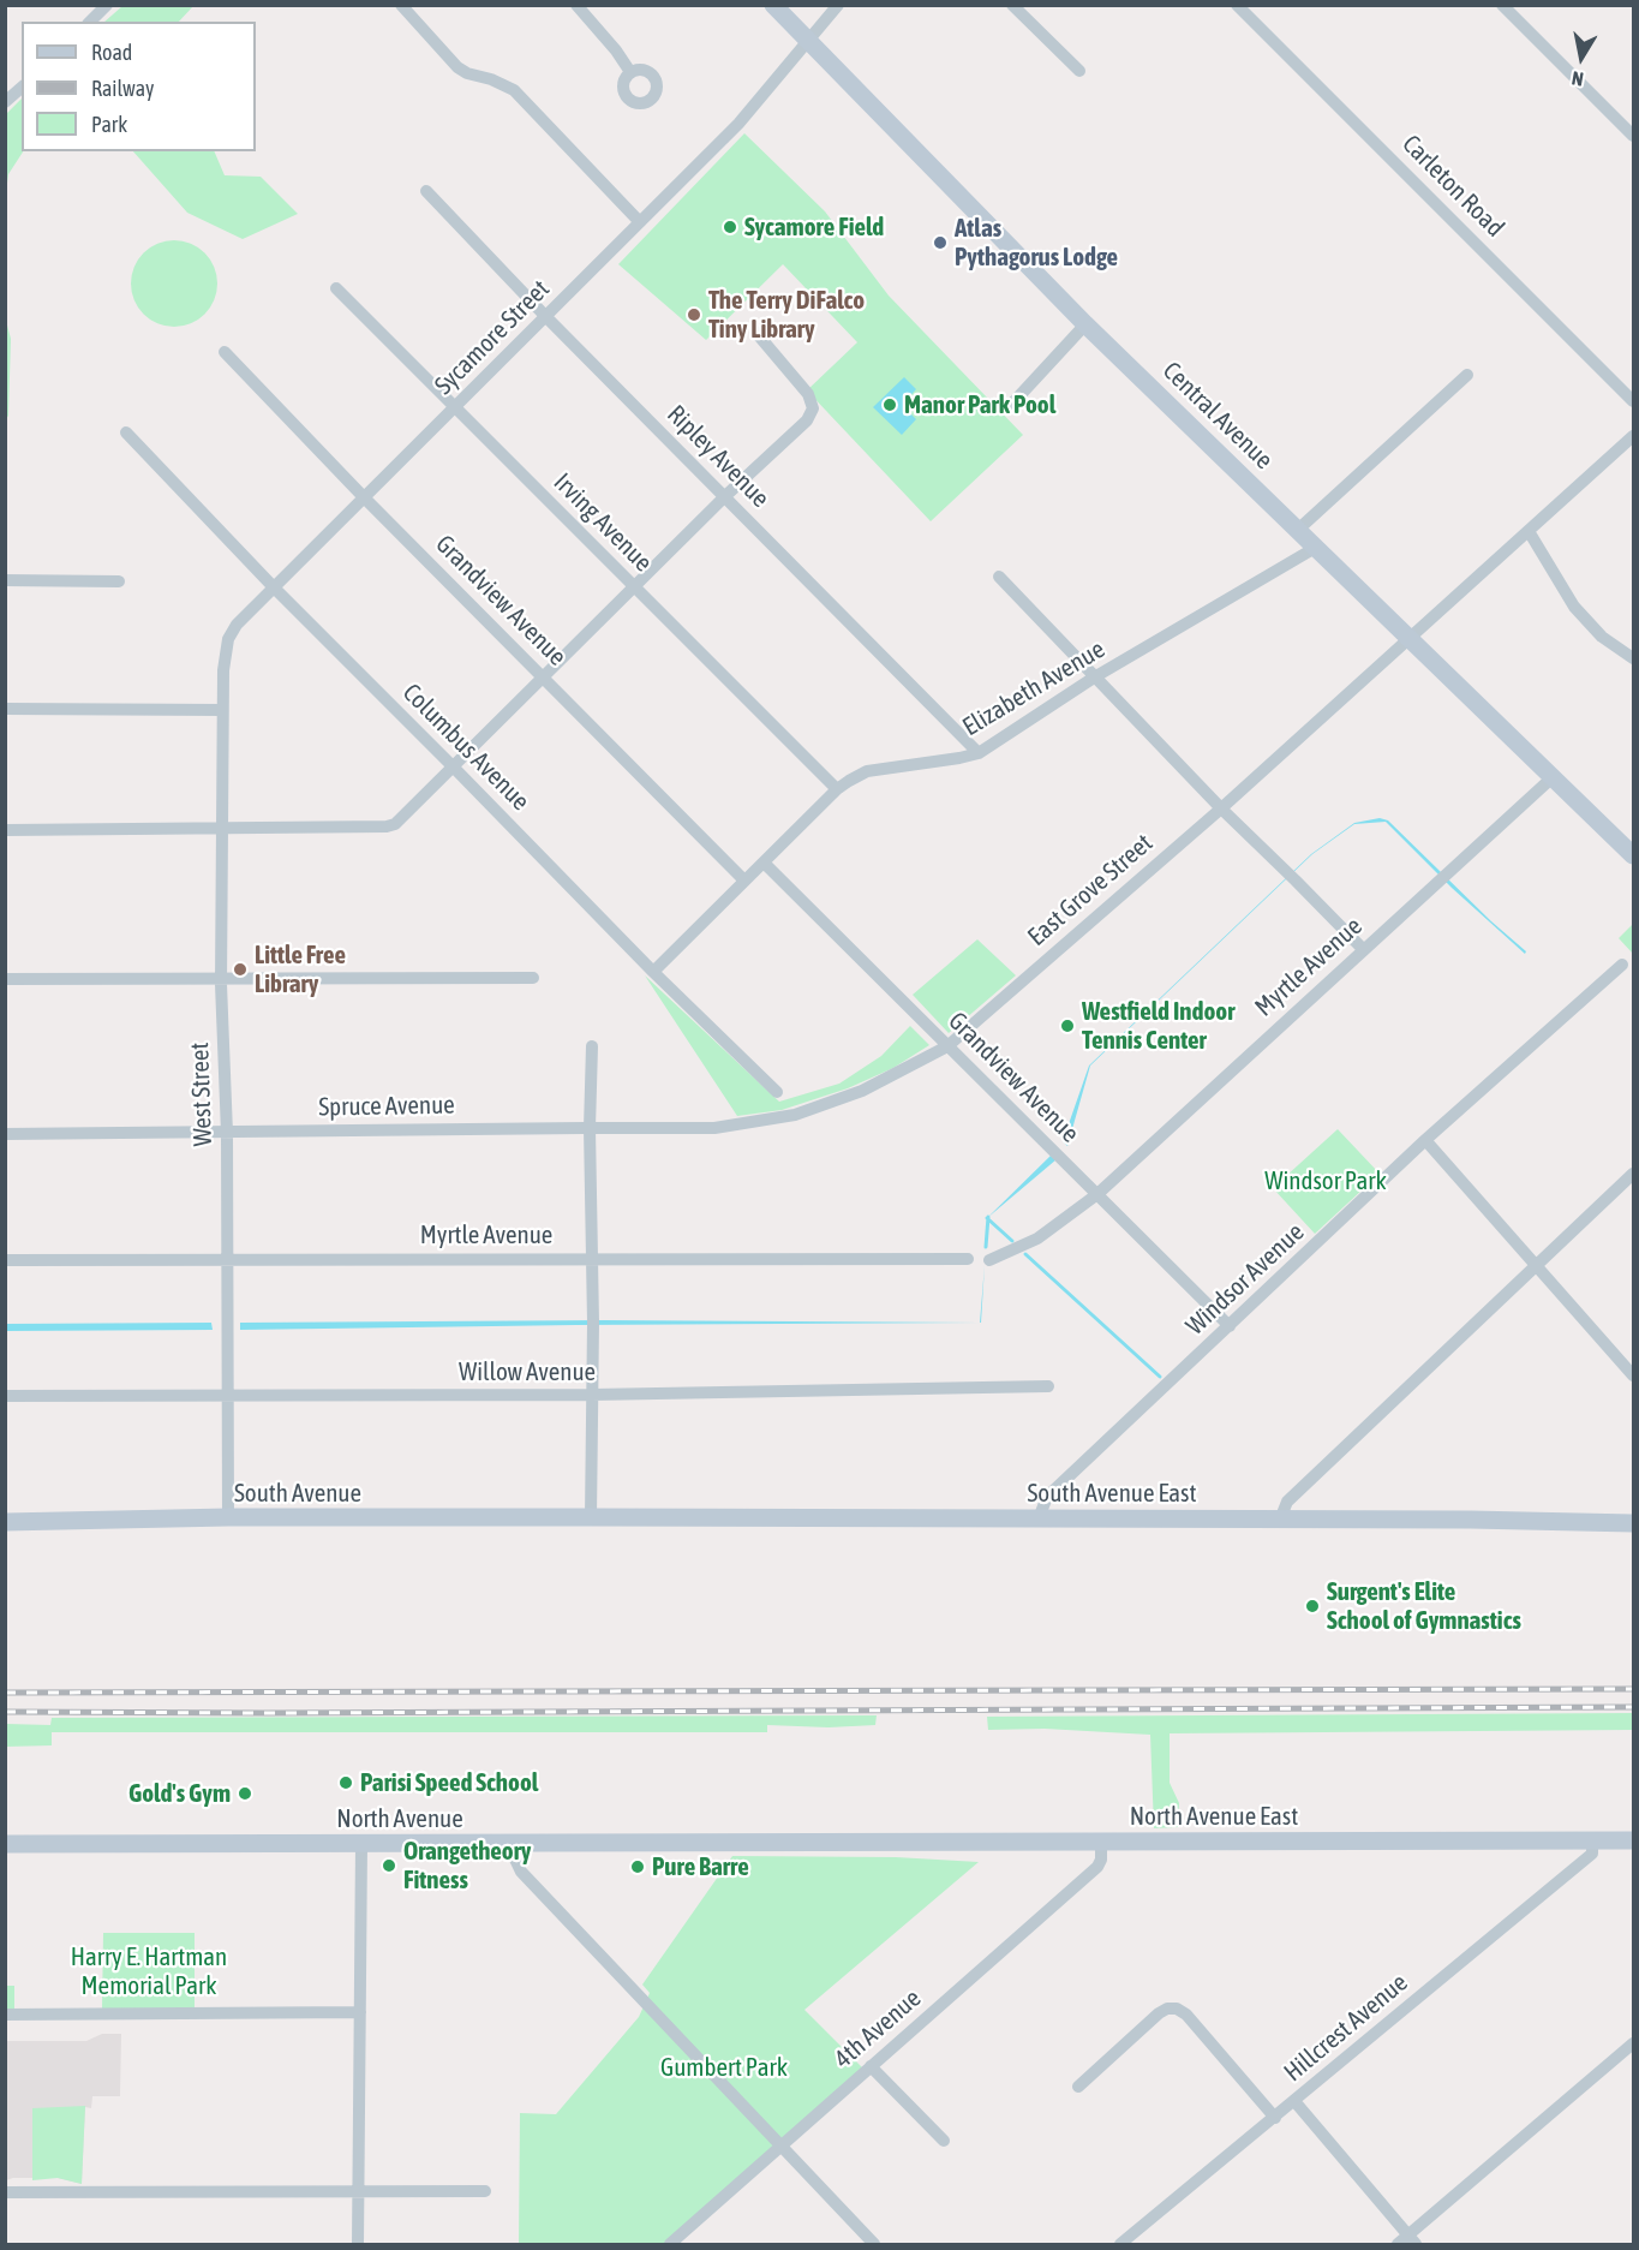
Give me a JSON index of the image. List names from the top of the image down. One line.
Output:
{"streets":{"main road":["Central Avenue","South Avenue","South Avenue East","North Avenue East","North Avenue"],"street":["Carleton Road","Sycamore Street","Ripley Avenue","Irving Avenue","Grandview Avenue","Elizabeth Avenue","Columbus Avenue","East Grove Street","Myrtle Avenue","West Street","Spruce Avenue","Windsor Avenue","Willow Avenue","Hillcrest Avenue","4th Avenue"]},"crossings":[["Sycamore Street","Central Avenue"],["Sycamore Street","Ripley Avenue"],["Sycamore Street","Irving Avenue"],["Sycamore Street","Grandview Avenue"],["Sycamore Street","Columbus Avenue"],["Sycamore Street","West Street"],["Central Avenue","Elizabeth Avenue"],["Central Avenue","East Grove Street"],["Central Avenue","Myrtle Avenue"],["Ripley Avenue","Elizabeth Avenue"],["Irving Avenue","Elizabeth Avenue"],["Grandview Avenue","Elizabeth Avenue"],["Grandview Avenue","East Grove Street"],["Grandview Avenue","Myrtle Avenue"],["Grandview Avenue","Windsor Avenue"],["Elizabeth Avenue","Columbus Avenue"],["East Grove Street","Spruce Avenue"],["Myrtle Avenue","West Street"],["West Street","Spruce Avenue"],["West Street","Willow Avenue"],["West Street","South Avenue"],["Windsor Avenue","South Avenue East"],["South Avenue","South Avenue East"],["North Avenue East","North Avenue"],["North Avenue East","Hillcrest Avenue"],["North Avenue East","4th Avenue"]],"parks":["Windsor Park","Harry E. Hartman Memorial Park","Gumbert Park"],"places":["Sycamore Field","Atlas Pythagorus Lodge","The Terry DiFalco Tiny Library","Manor Park Pool","Little Free Library","Westfield Indoor Tennis Center","Surgent's Elite School of Gymnastics","Parisi Speed School","Gold's Gym","Orangetheory Fitness","Pure Barre"],"legend":["Road","Railway","Park"],"north":"bottom"}
